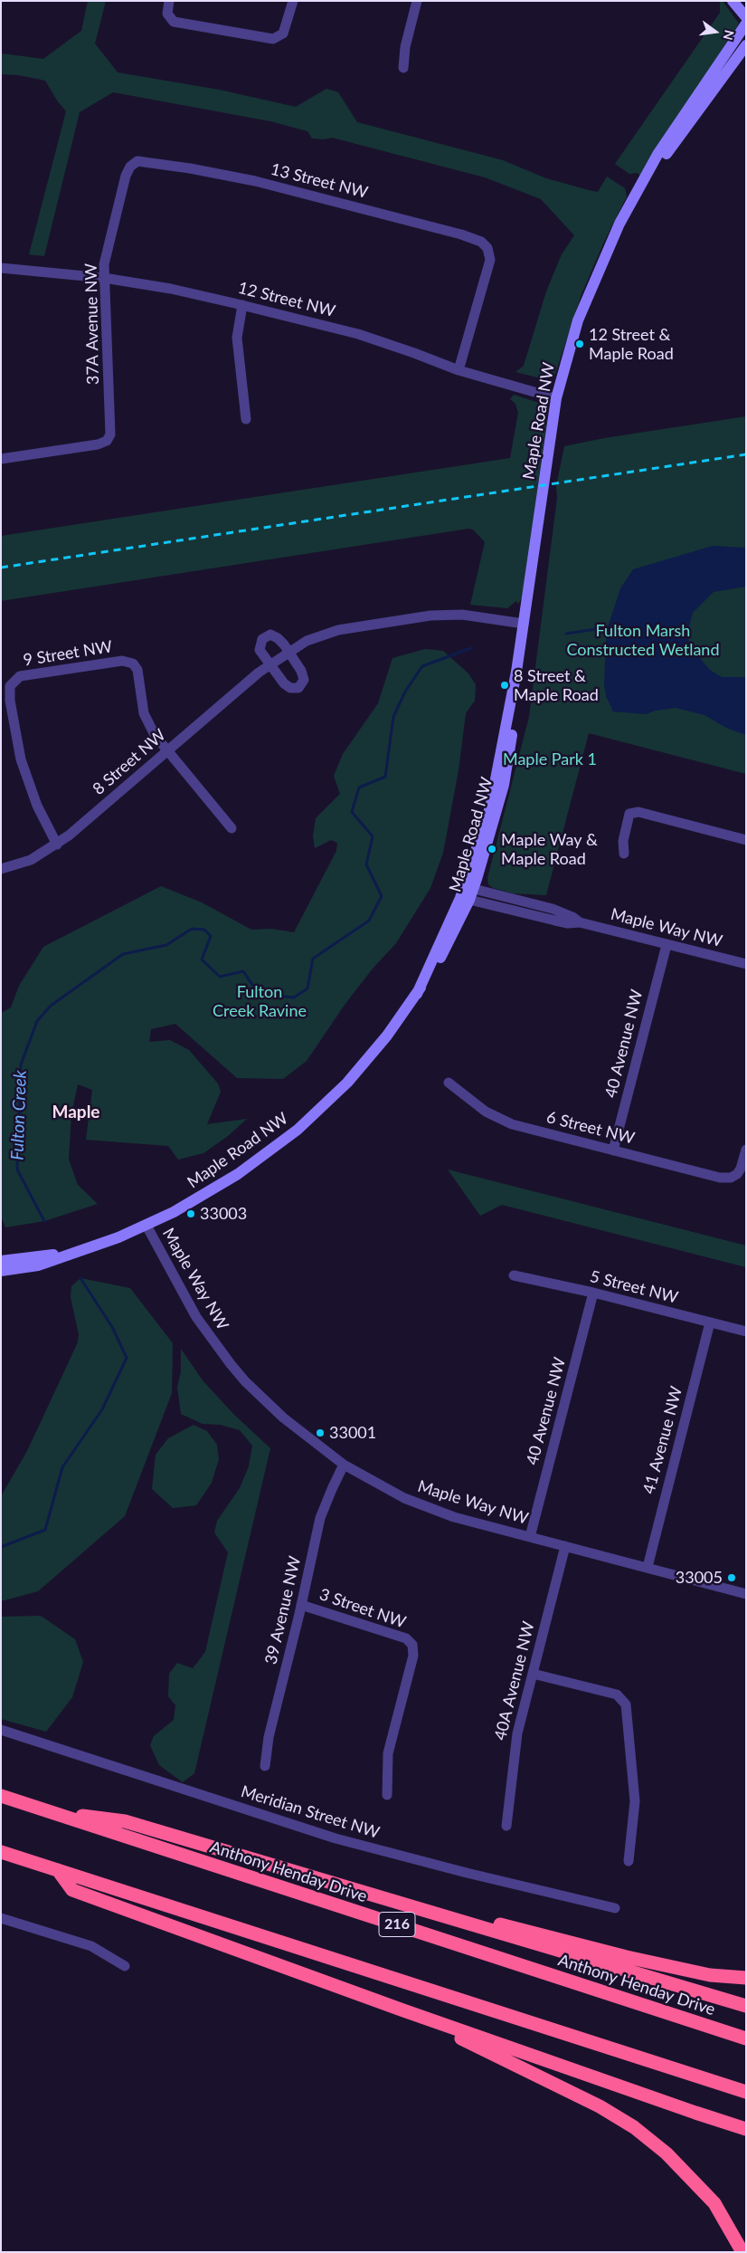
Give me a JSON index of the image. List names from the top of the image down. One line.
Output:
{"streets":{"highway":["Anthony Henday Drive","216"],"street":["13 Street NW","12 Street NW","37A Avenue NW","Maple Road NW","9 Street NW","8 Street NW","Maple Way NW","40 Avenue NW","6 Street NW","5 Street NW","41 Avenue NW","3 Street NW","39 Avenue NW","40A Avenue NW","Meridian Street NW"]},"crossings":[["13 Street NW","12 Street NW"],["13 Street NW","37A Avenue NW"],["12 Street NW","37A Avenue NW"],["12 Street NW","Maple Road NW"],["Maple Road NW","8 Street NW"],["Maple Road NW","Maple Way NW"],["9 Street NW","8 Street NW"],["Maple Way NW","40 Avenue NW"],["Maple Way NW","41 Avenue NW"],["Maple Way NW","39 Avenue NW"],["Maple Way NW","40A Avenue NW"],["40 Avenue NW","6 Street NW"],["40 Avenue NW","5 Street NW"],["5 Street NW","41 Avenue NW"],["3 Street NW","39 Avenue NW"]],"districts":["Maple"],"water":["Fulton Creek"],"parks":["Fulton Marsh Constructed Wetland","Maple Park 1","Fulton Creek Ravine"],"places":["12 Street & Maple Road","8 Street & Maple Road","Maple Way & Maple Road","33003","33001","33005"],"north":"right"}
